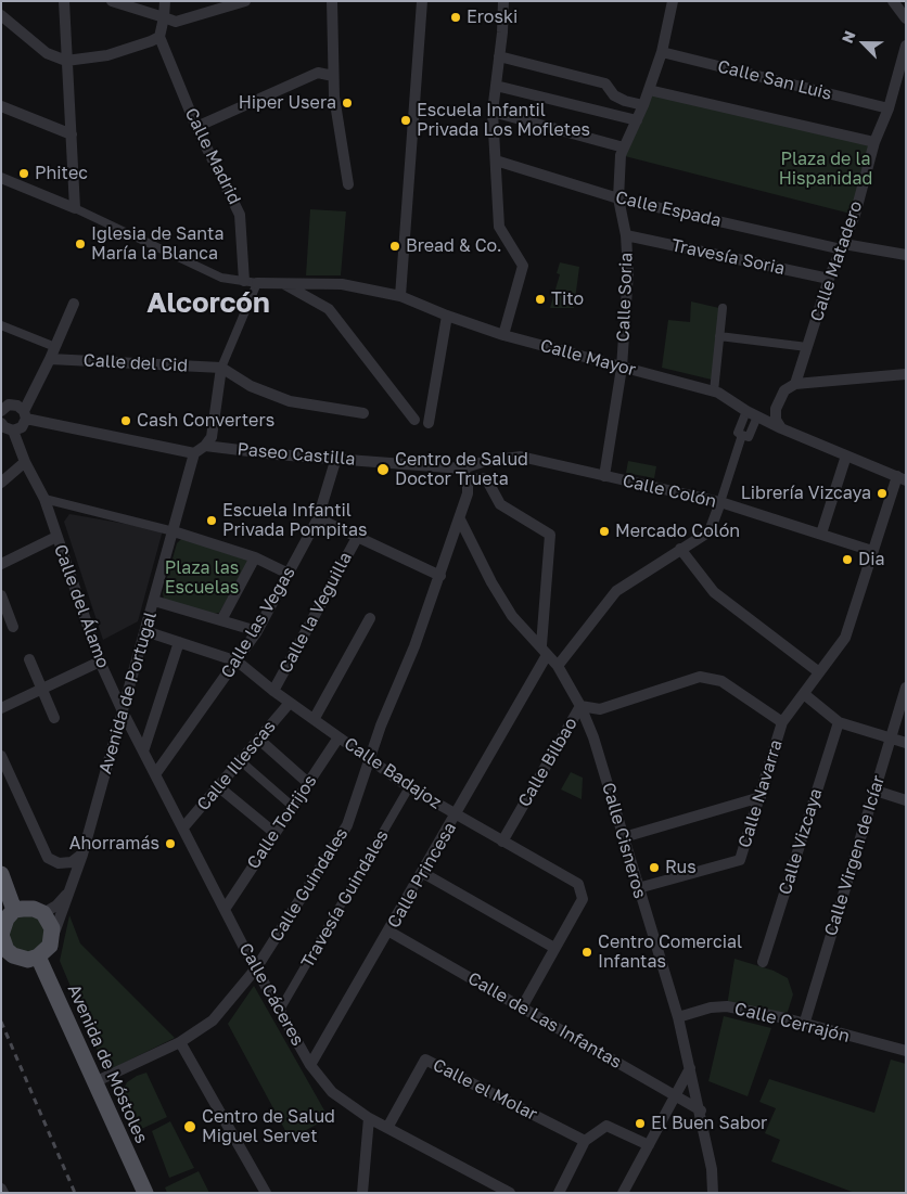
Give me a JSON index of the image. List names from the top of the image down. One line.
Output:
{"streets":{"main road":["Avenida de Móstoles"],"street":["Calle San Luis","Calle Madrid","Calle Espada","Travesía Soria","Calle Matadero","Calle Soria","Calle Mayor","Calle del Cid","Paseo Castilla","Calle Colón","Calle del Álamo","Calle la Veguilla","Calle las Vegas","Avenida de Portugal","Calle Bilbao","Calle Illescas","Calle Badajoz","Calle Navarra","Calle Torrijos","Calle Cisneros","Calle Vizcaya","Calle Virgen de Icíar","Calle Princesa","Calle Guindales","Travesía Guindales","Calle Cáceres","Calle de Las Infantas","Calle Cerrajón","Calle el Molar"]},"crossings":[["Calle San Luis","Calle Matadero"],["Calle San Luis","Calle Soria"],["Calle Espada","Calle Matadero"],["Calle Espada","Calle Soria"],["Travesía Soria","Calle Matadero"],["Travesía Soria","Calle Soria"],["Calle Matadero","Calle Mayor"],["Calle Soria","Calle Mayor"],["Calle Soria","Calle Colón"],["Paseo Castilla","Calle Colón"],["Paseo Castilla","Calle las Vegas"],["Calle del Álamo","Avenida de Portugal"],["Calle del Álamo","Calle Cáceres"],["Calle la Veguilla","Calle Badajoz"],["Calle las Vegas","Calle Badajoz"],["Calle las Vegas","Calle Cáceres"],["Avenida de Portugal","Calle Badajoz"],["Avenida de Portugal","Calle Cáceres"],["Avenida de Portugal","Avenida de Móstoles"],["Calle Bilbao","Calle Badajoz"],["Calle Bilbao","Calle Navarra"],["Calle Bilbao","Calle Cisneros"],["Calle Illescas","Calle Badajoz"],["Calle Illescas","Calle Cáceres"],["Calle Badajoz","Calle Torrijos"],["Calle Badajoz","Calle Princesa"],["Calle Badajoz","Calle Guindales"],["Calle Badajoz","Travesía Guindales"],["Calle Badajoz","Calle de Las Infantas"],["Calle Navarra","Calle Cisneros"],["Calle Torrijos","Calle Cáceres"],["Calle Cisneros","Calle Princesa"],["Calle Cisneros","Calle Guindales"],["Calle Cisneros","Calle de Las Infantas"],["Calle Cisneros","Calle Cerrajón"],["Calle Virgen de Icíar","Calle Cerrajón"],["Calle Princesa","Calle Cáceres"],["Calle Princesa","Calle de Las Infantas"],["Calle Guindales","Calle Cáceres"],["Calle Guindales","Avenida de Móstoles"],["Travesía Guindales","Calle Cáceres"],["Calle Cáceres","Calle el Molar"]],"districts":["Alcorcón"],"parks":["Plaza de la Hispanidad","Plaza las Escuelas"],"places":["Eroski","Hiper Usera","Escuela Infantil Privada Los Mofletes","Phitec","Iglesia de Santa María la Blanca","Bread & Co.","Tito","Cash Converters","Centro de Salud Doctor Trueta","Librería Vizcaya","Escuela Infantil Privada Pompitas","Mercado Colón","Dia","Ahorramás","Rus","Centro Comercial Infantas","El Buen Sabor","Centro de Salud Miguel Servet"],"north":"top left"}
